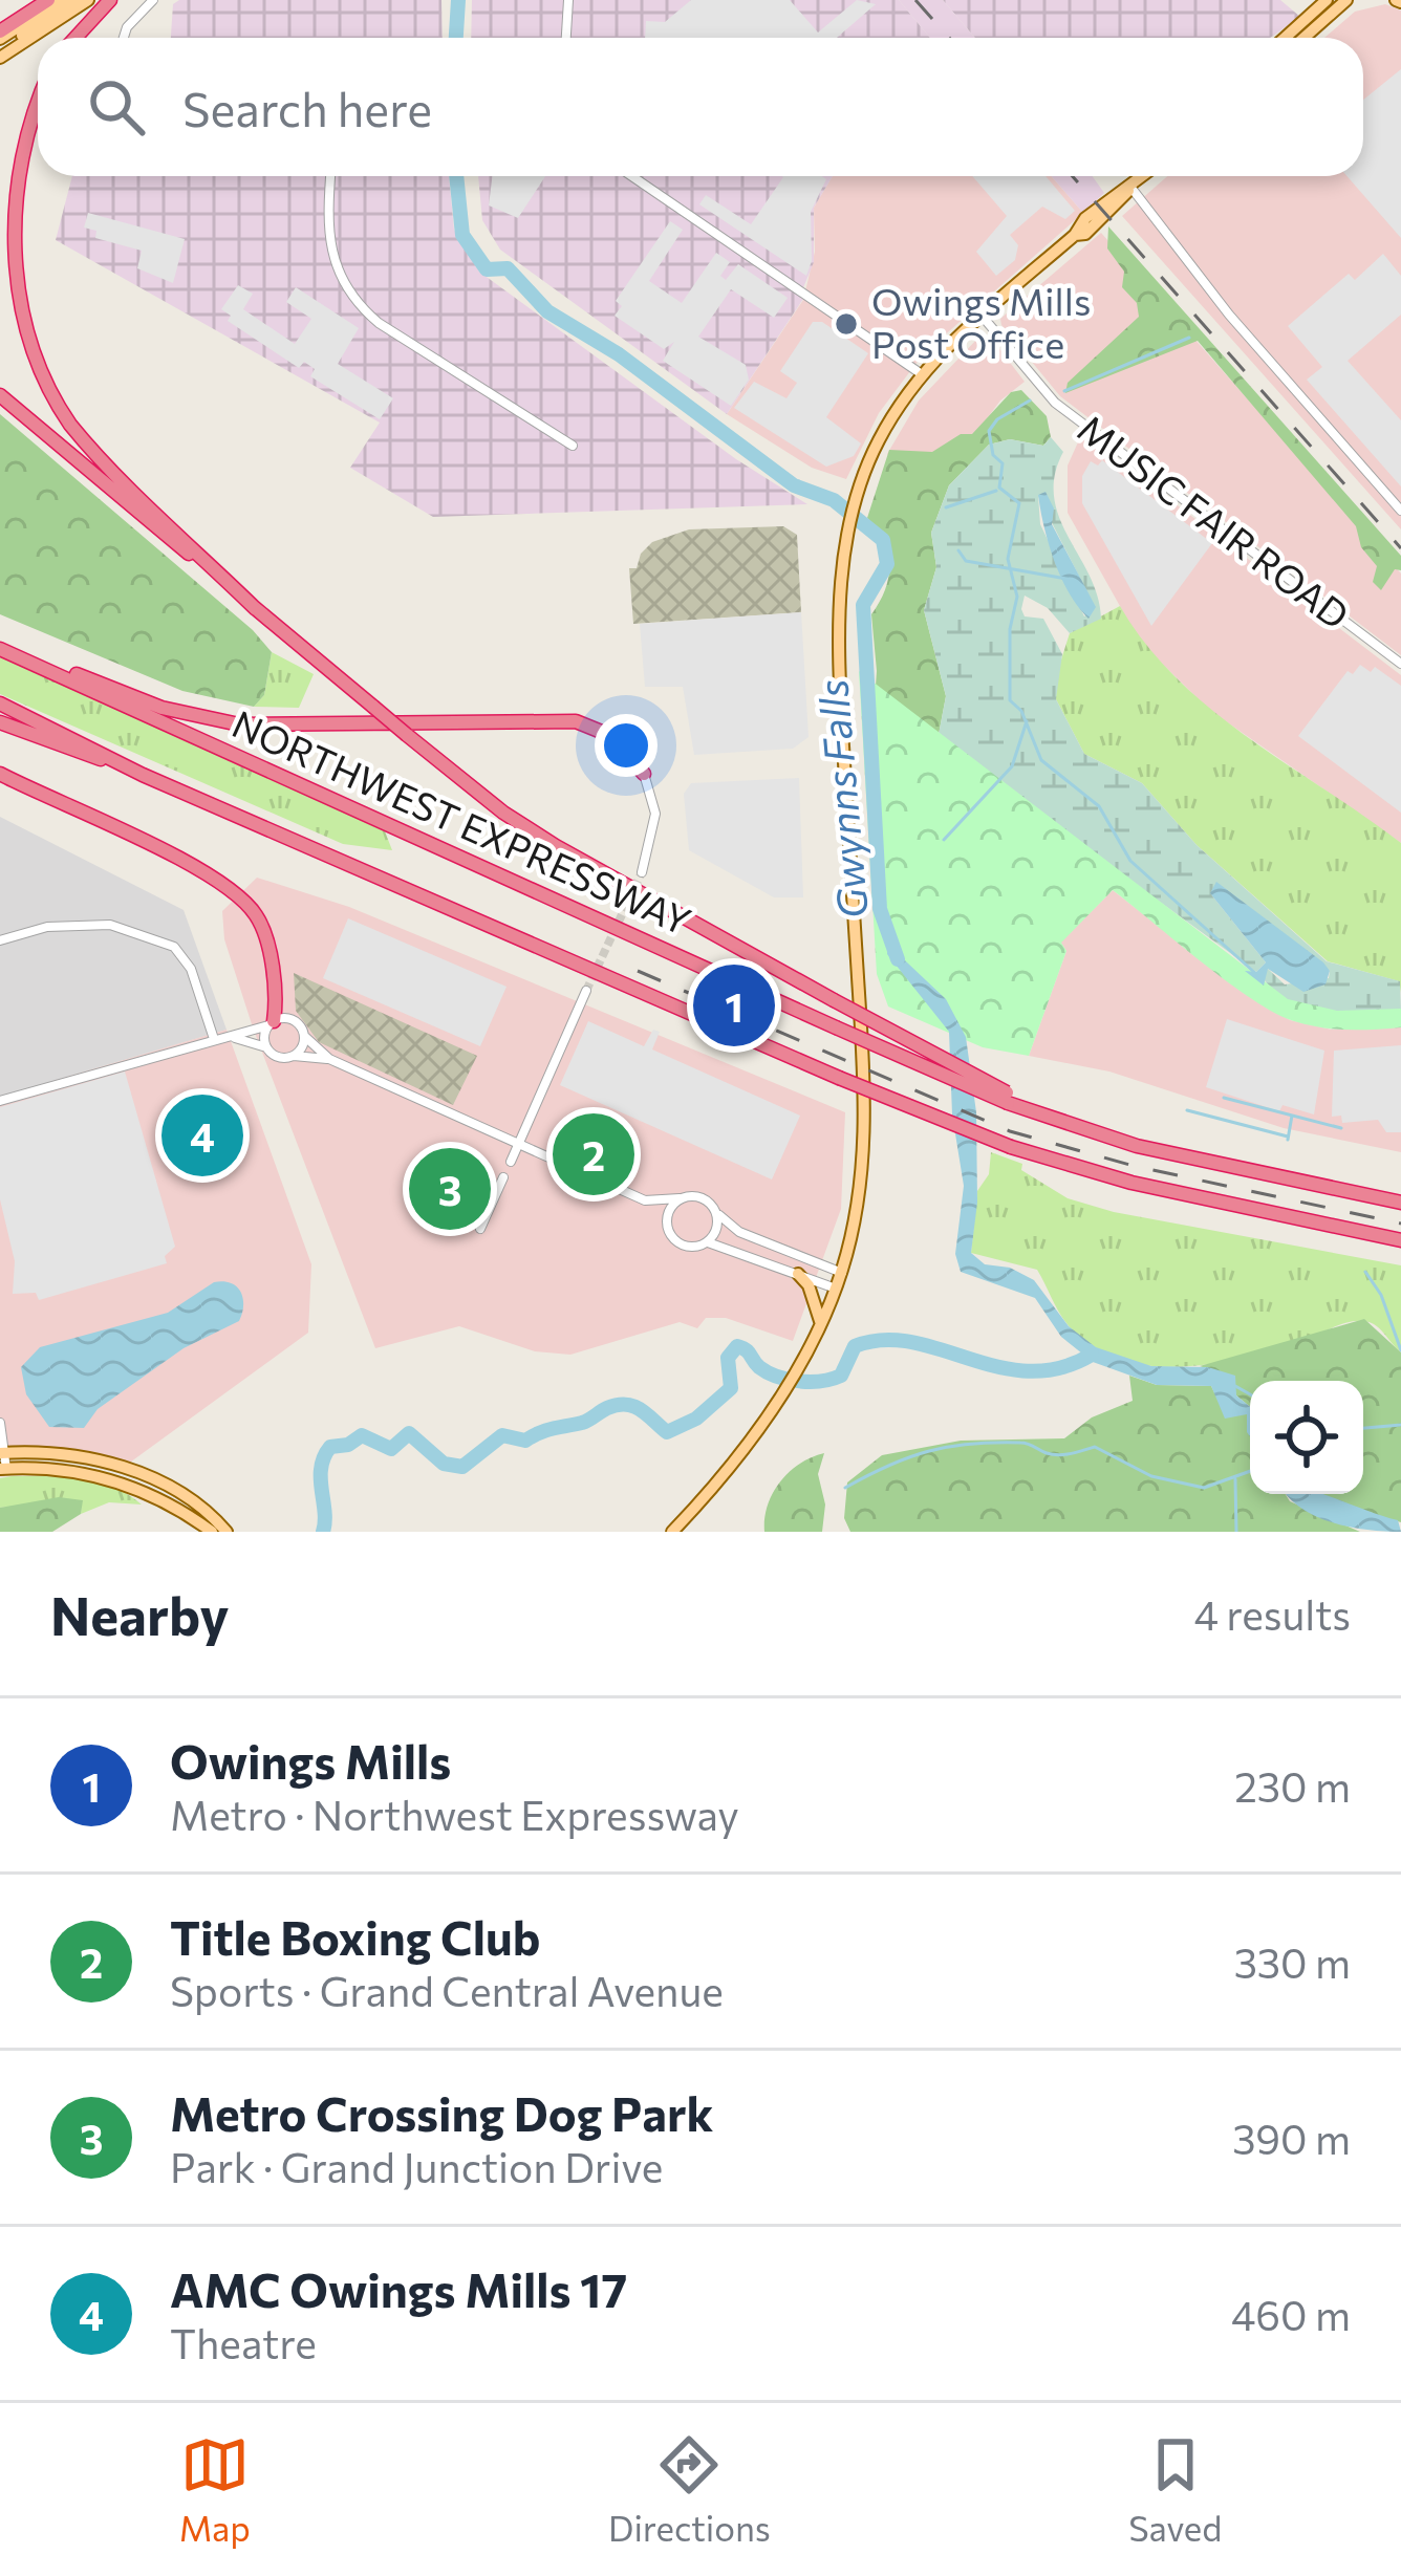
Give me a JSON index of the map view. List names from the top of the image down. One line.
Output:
{"streets":{"highway":["NORTHWEST EXPRESSWAY"],"street":["MUSIC FAIR ROAD"]},"water":["Gwynns Falls"],"places":["Owings Mills Post Office"],"page":{"search":"Search here","pins":["1","4","2","3"],"heading":["Nearby","4 results"],"list":[{"mark":"1","name":"Owings Mills","note":"Metro · Northwest Expressway","value":"230 m"},{"mark":"2","name":"Title Boxing Club","note":"Sports · Grand Central Avenue","value":"330 m"},{"mark":"3","name":"Metro Crossing Dog Park","note":"Park · Grand Junction Drive","value":"390 m"},{"mark":"4","name":"AMC Owings Mills 17","note":"Theatre","value":"460 m"}],"nav":["Map","Directions","Saved"]}}
